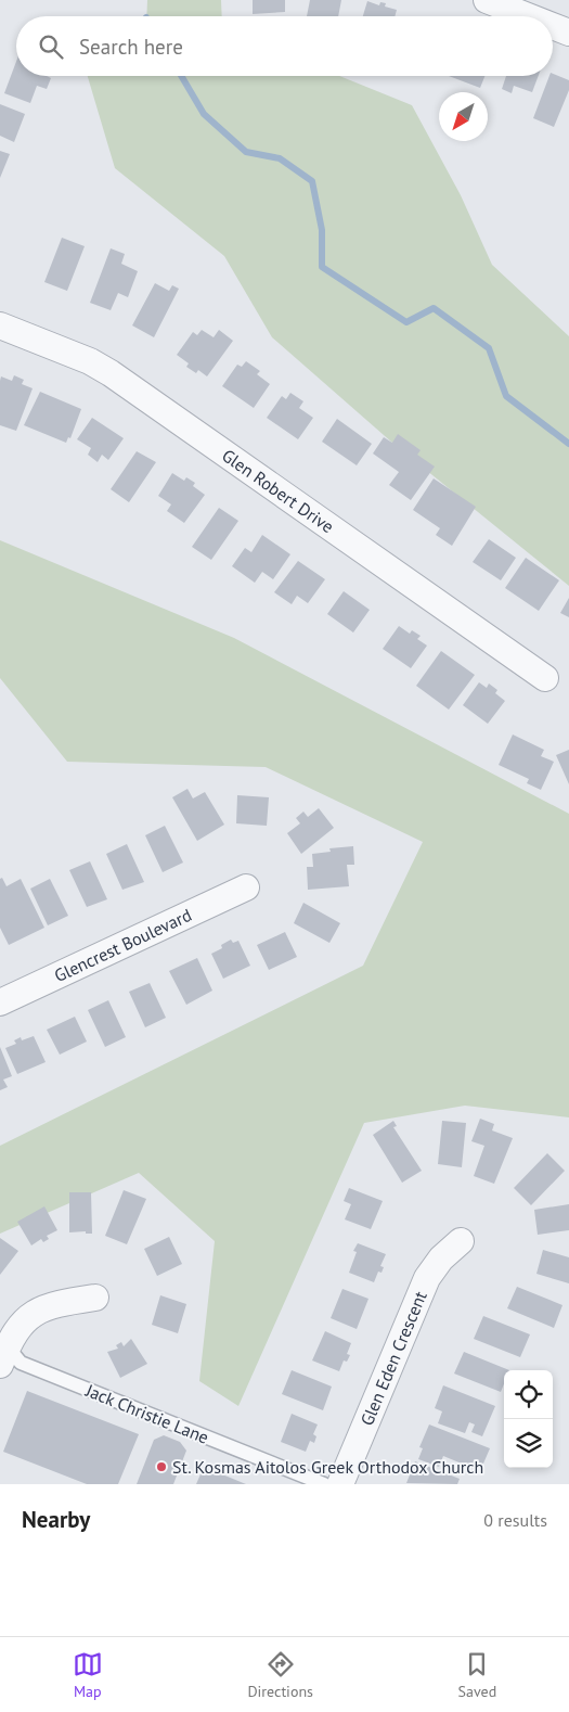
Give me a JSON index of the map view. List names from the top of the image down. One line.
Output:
{"streets":{"street":["Glen Robert Drive","Glencrest Boulevard","Glen Eden Crescent"],"lane":["Jack Christie Lane"]},"places":["St. Kosmas Aitolos Greek Orthodox Church"],"north":"bottom left","page":{"search":"Search here","heading":["Nearby","0 results"],"nav":["Map","Directions","Saved"]}}
